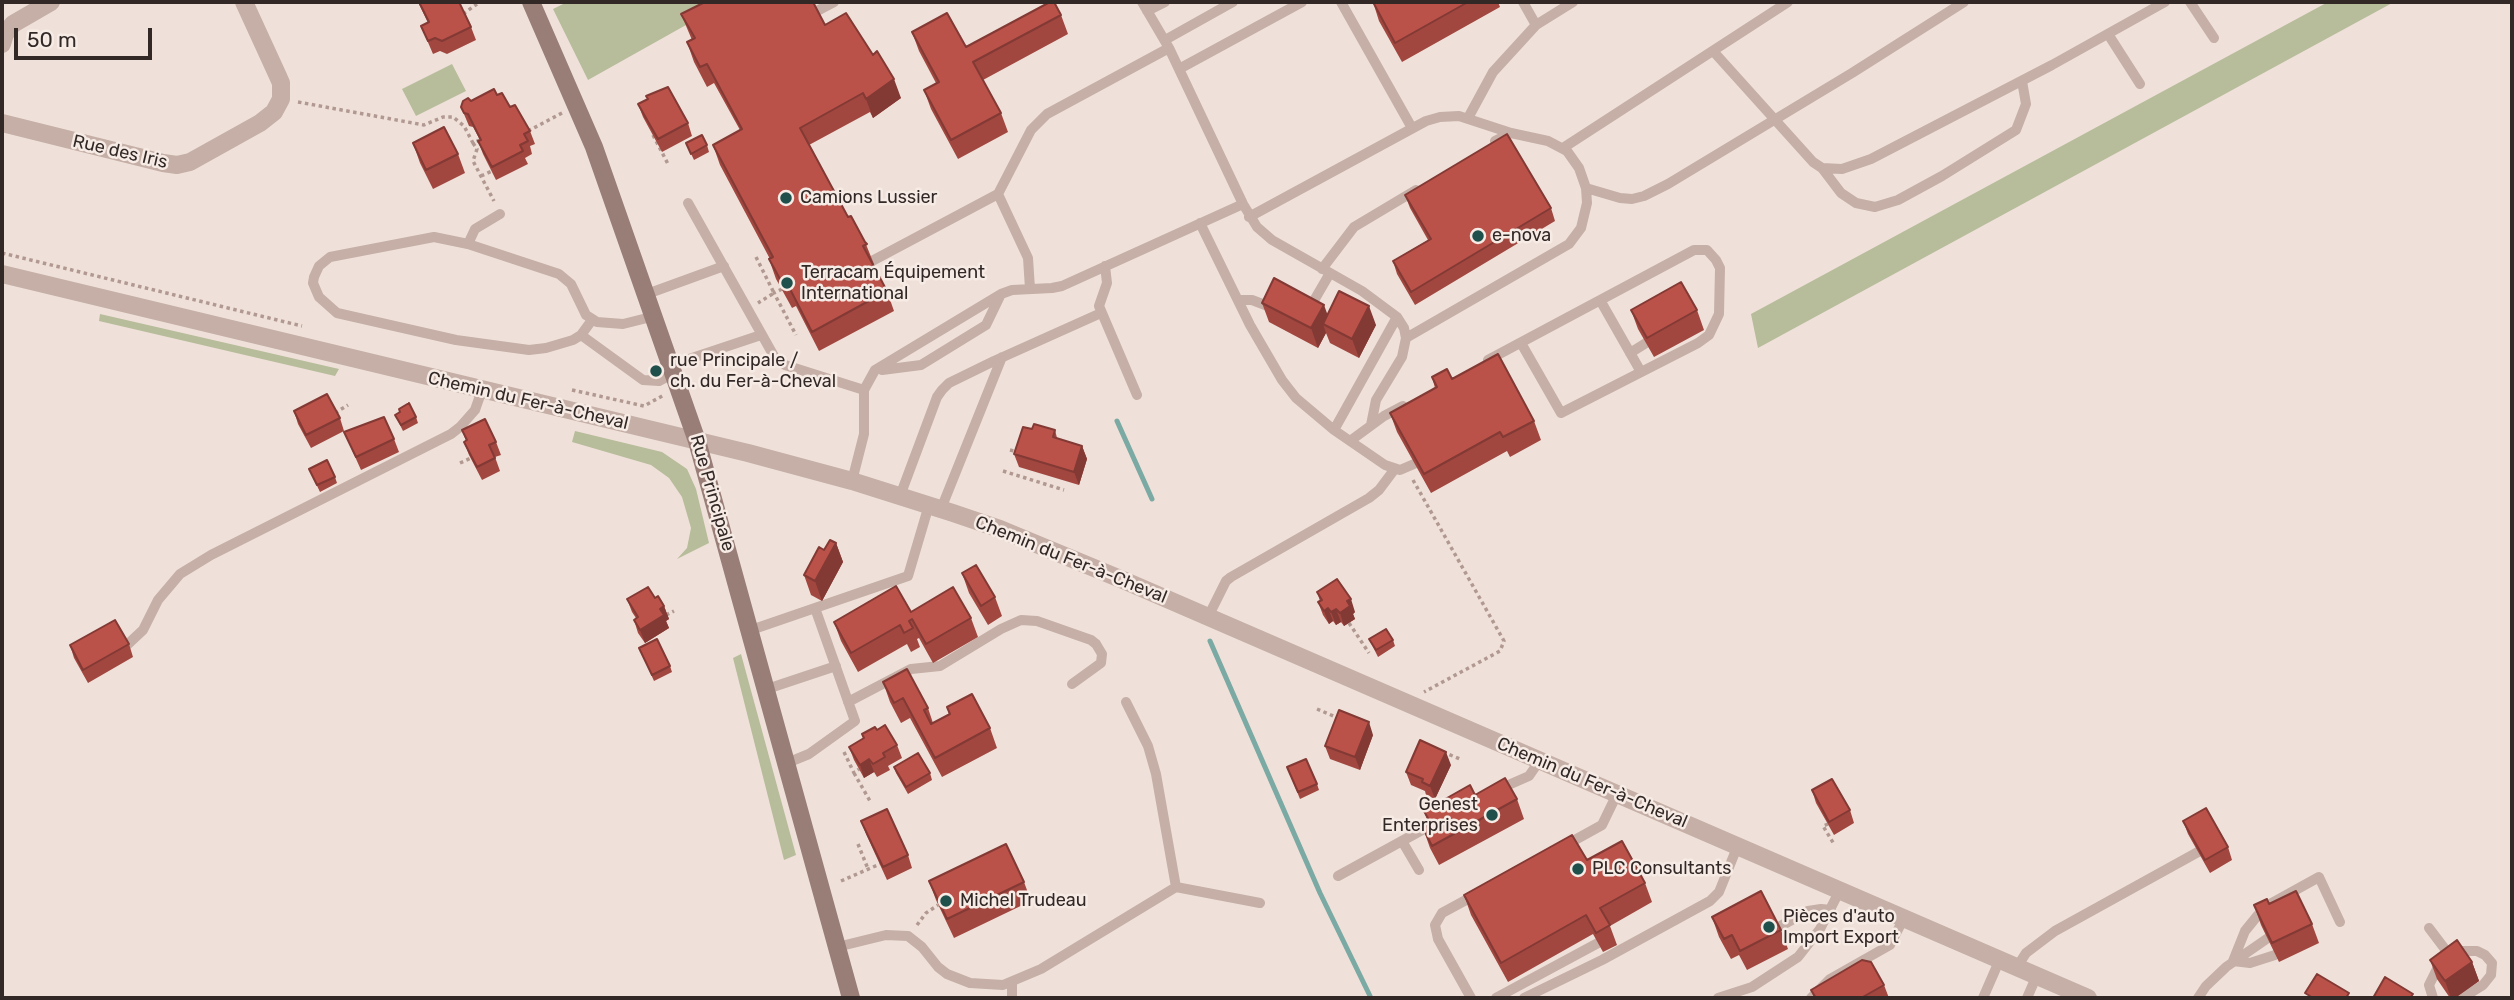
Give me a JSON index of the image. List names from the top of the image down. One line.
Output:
{"streets":{"main road":["Rue Principale"],"street":["Rue des Iris","Chemin du Fer-à-Cheval"]},"crossings":[["Chemin du Fer-à-Cheval","Rue Principale"]],"places":["Camions Lussier","e-nova","Terracam Équipement International","rue Principale / ch. du Fer-à-Cheval","Genest Enterprises","PLC Consultants","Michel Trudeau","Pièces d'auto Import Export"],"scale_bar":"50 m"}
